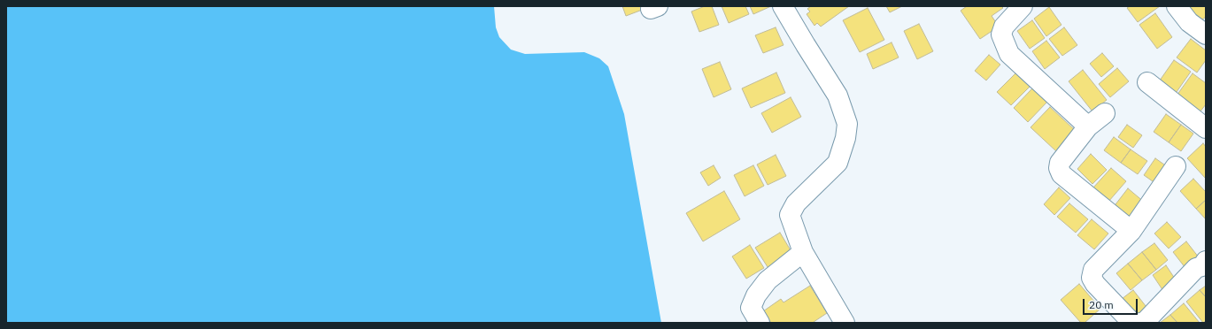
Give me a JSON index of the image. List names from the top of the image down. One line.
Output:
{"scale_bar":"20 m"}
